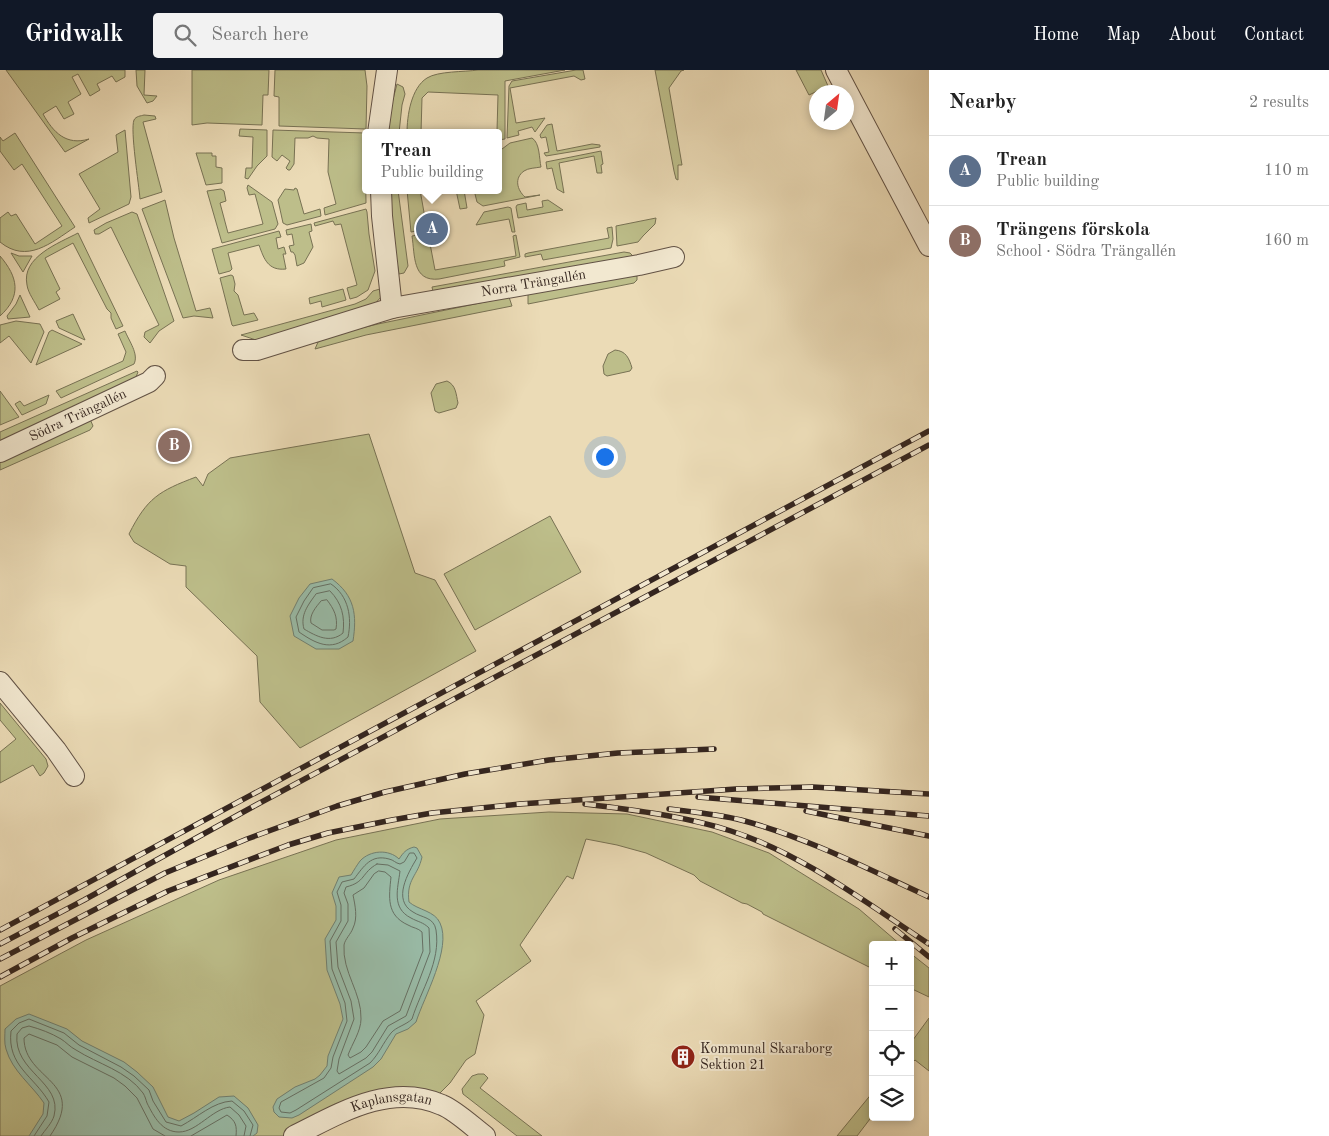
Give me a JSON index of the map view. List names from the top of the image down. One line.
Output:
{"streets":{"street":["Norra Trängallén","Södra Trängallén","Kaplansgatan"]},"places":{"building":["Kommunal Skaraborg Sektion 21"]},"north":"top right","page":{"header":"Gridwalk","search":"Search here","nav":["Home","Map","About","Contact"],"heading":["Nearby","2 results"],"popup":["Trean","Public building"],"list":[{"mark":"A","name":"Trean","note":"Public building","value":"110 m"},{"mark":"B","name":"Trängens förskola","note":"School · Södra Trängallén","value":"160 m"}],"pins":["A","B"],"map_buttons":["+","−"]}}
